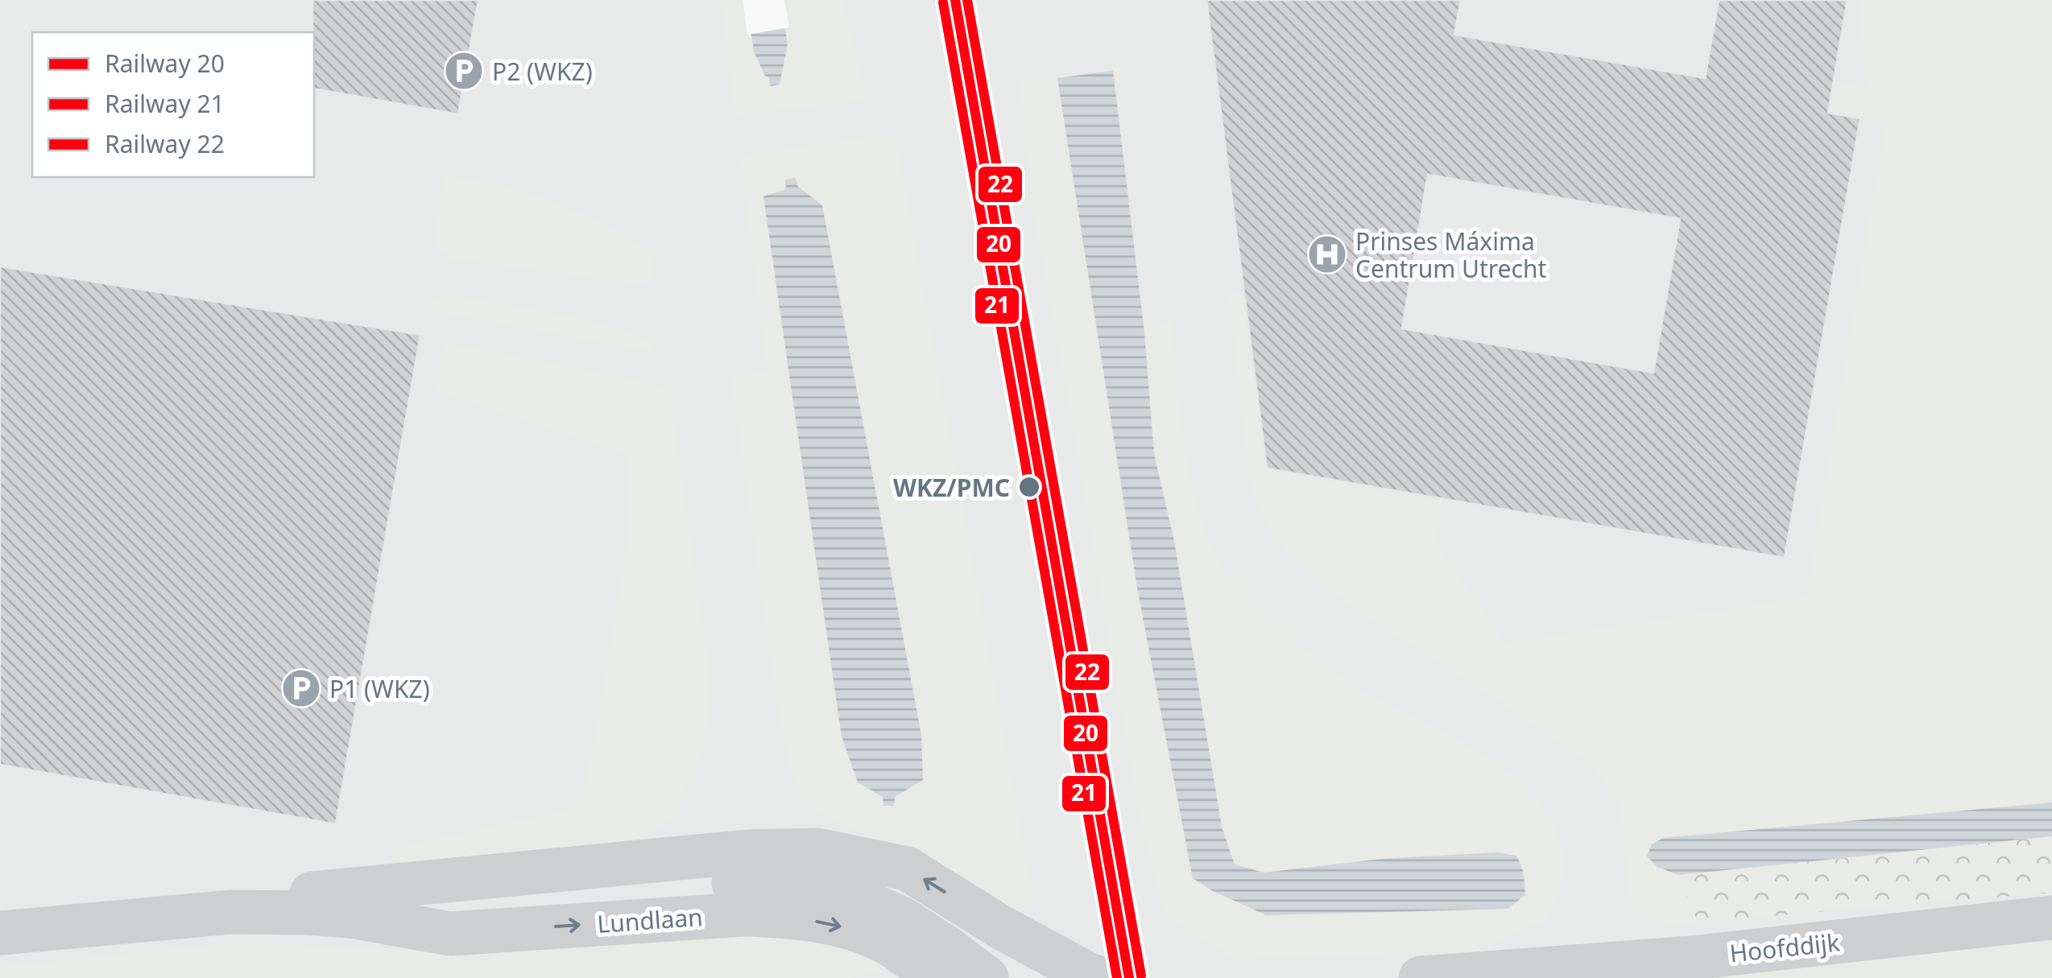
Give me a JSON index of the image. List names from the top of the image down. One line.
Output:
{"streets":{"street":["Lundlaan","Hoofddijk"]},"places":{"parking":["P2 (WKZ)","P1 (WKZ)"],"hospital":["Prinses Máxima Centrum Utrecht"],"other":["WKZ/PMC"]},"lines":["rail line 20","rail line 22","rail line 21"],"legend":["Railway 20","Railway 21","Railway 22"]}
